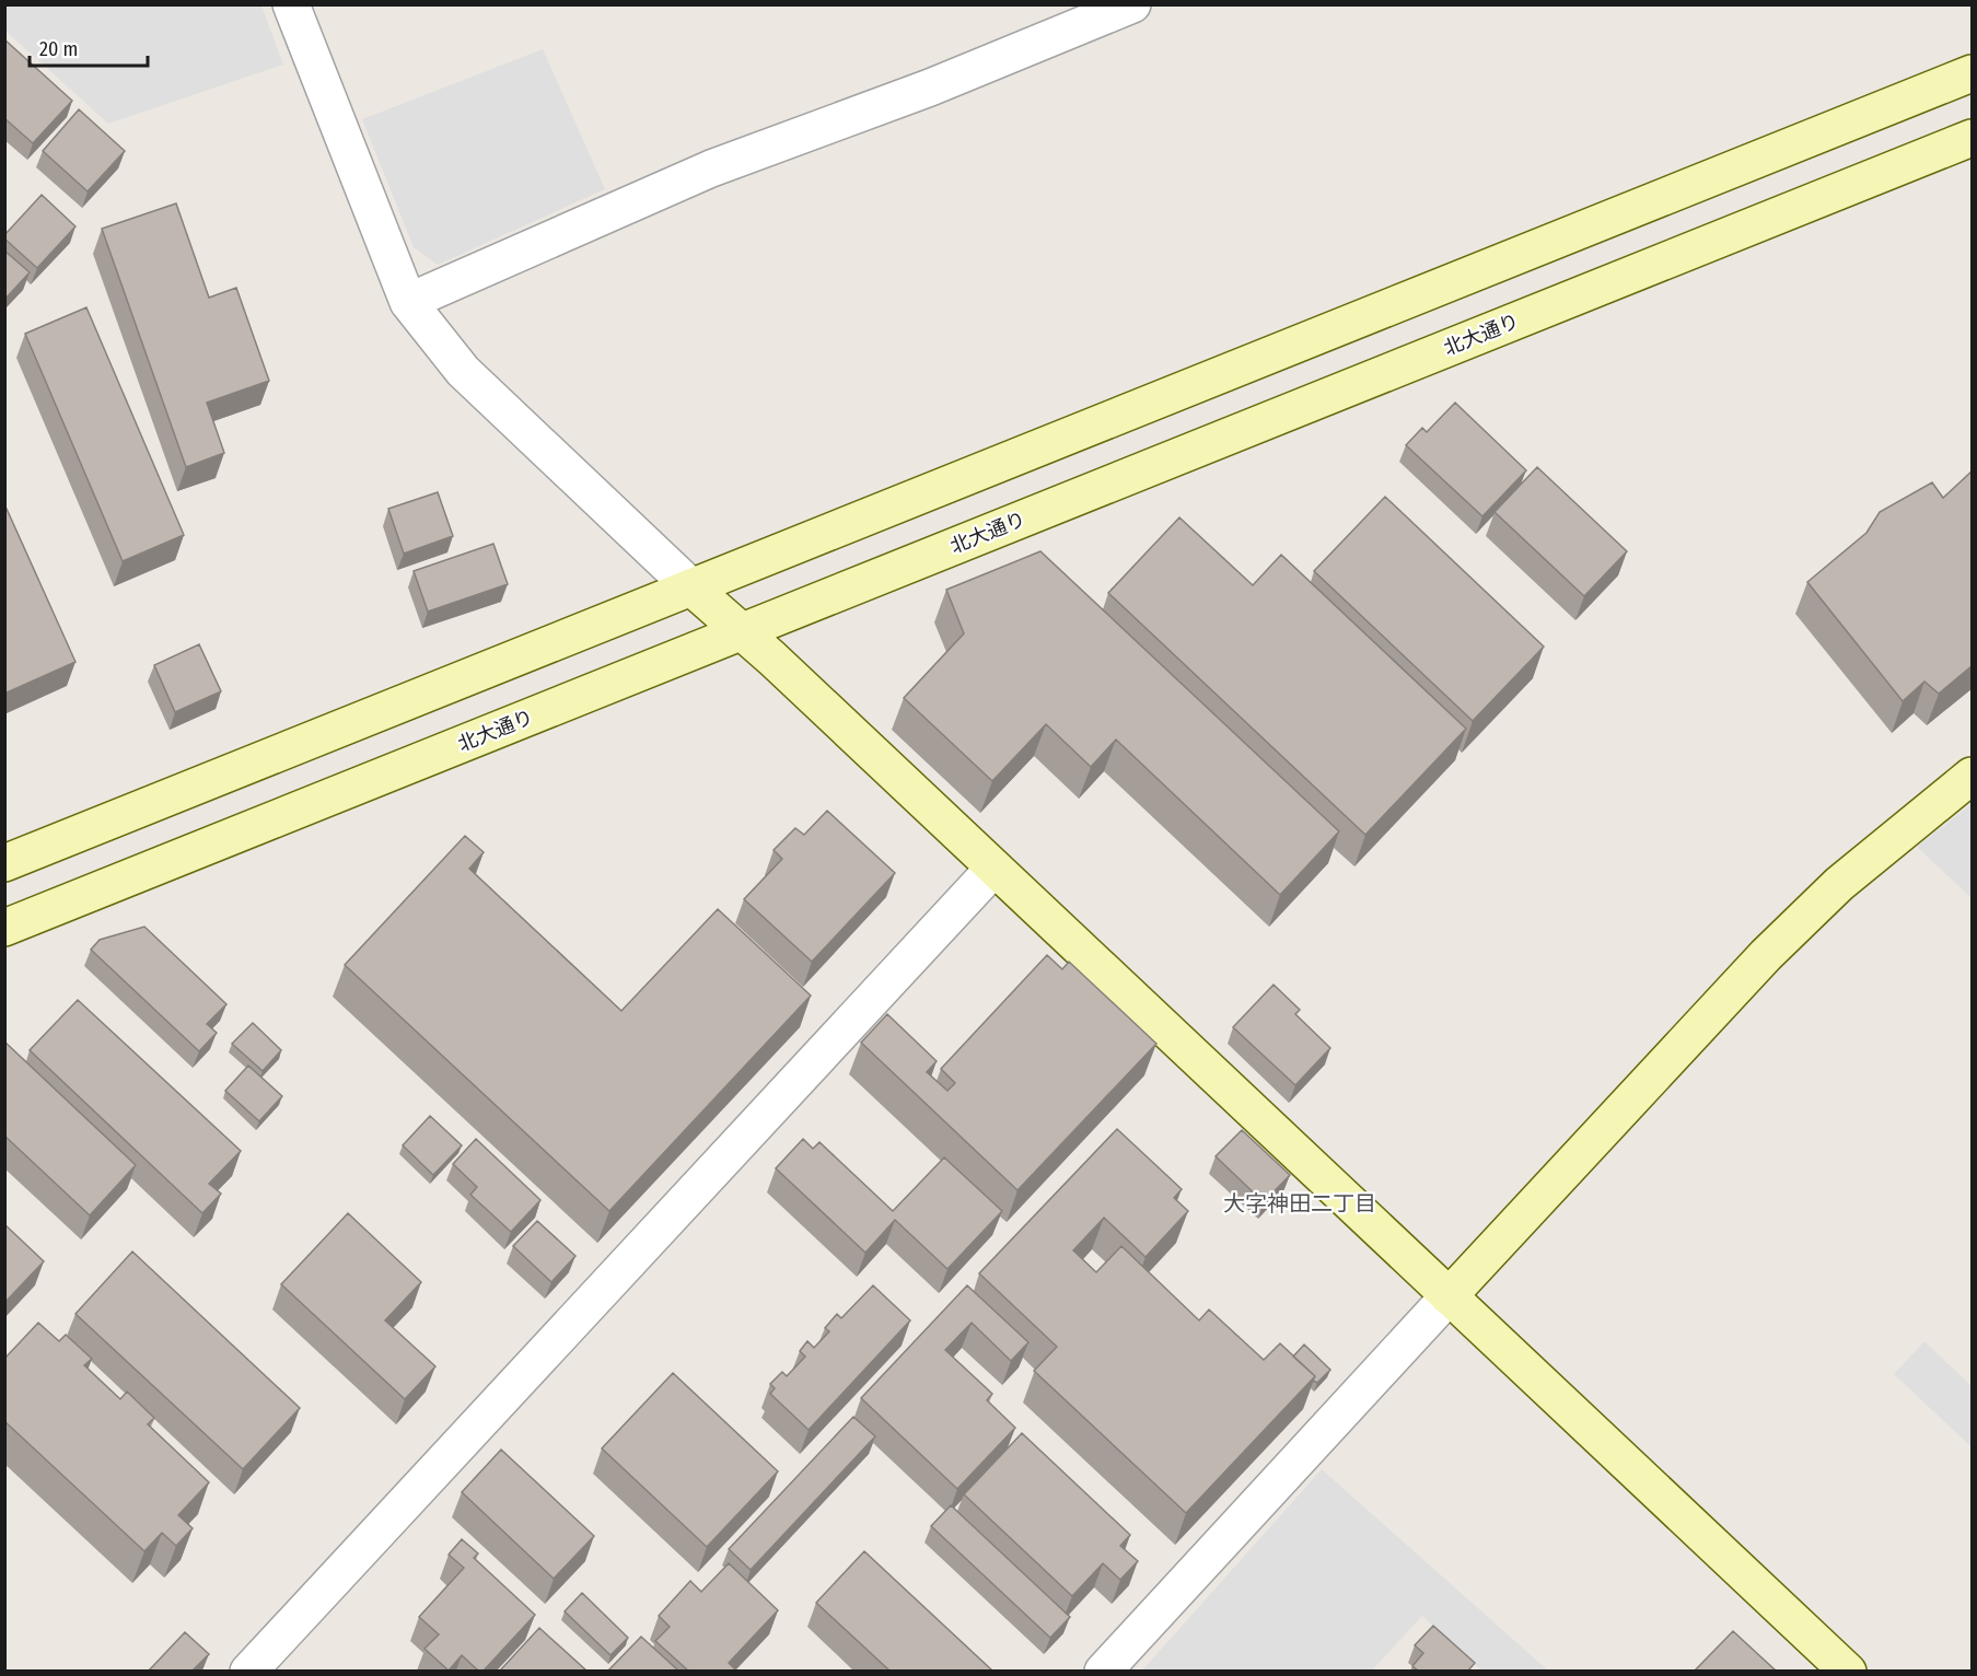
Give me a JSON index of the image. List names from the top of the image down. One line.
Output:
{"streets":{"street":["北大通り"]},"districts":["大字神田二丁目"],"scale_bar":"20 m"}
